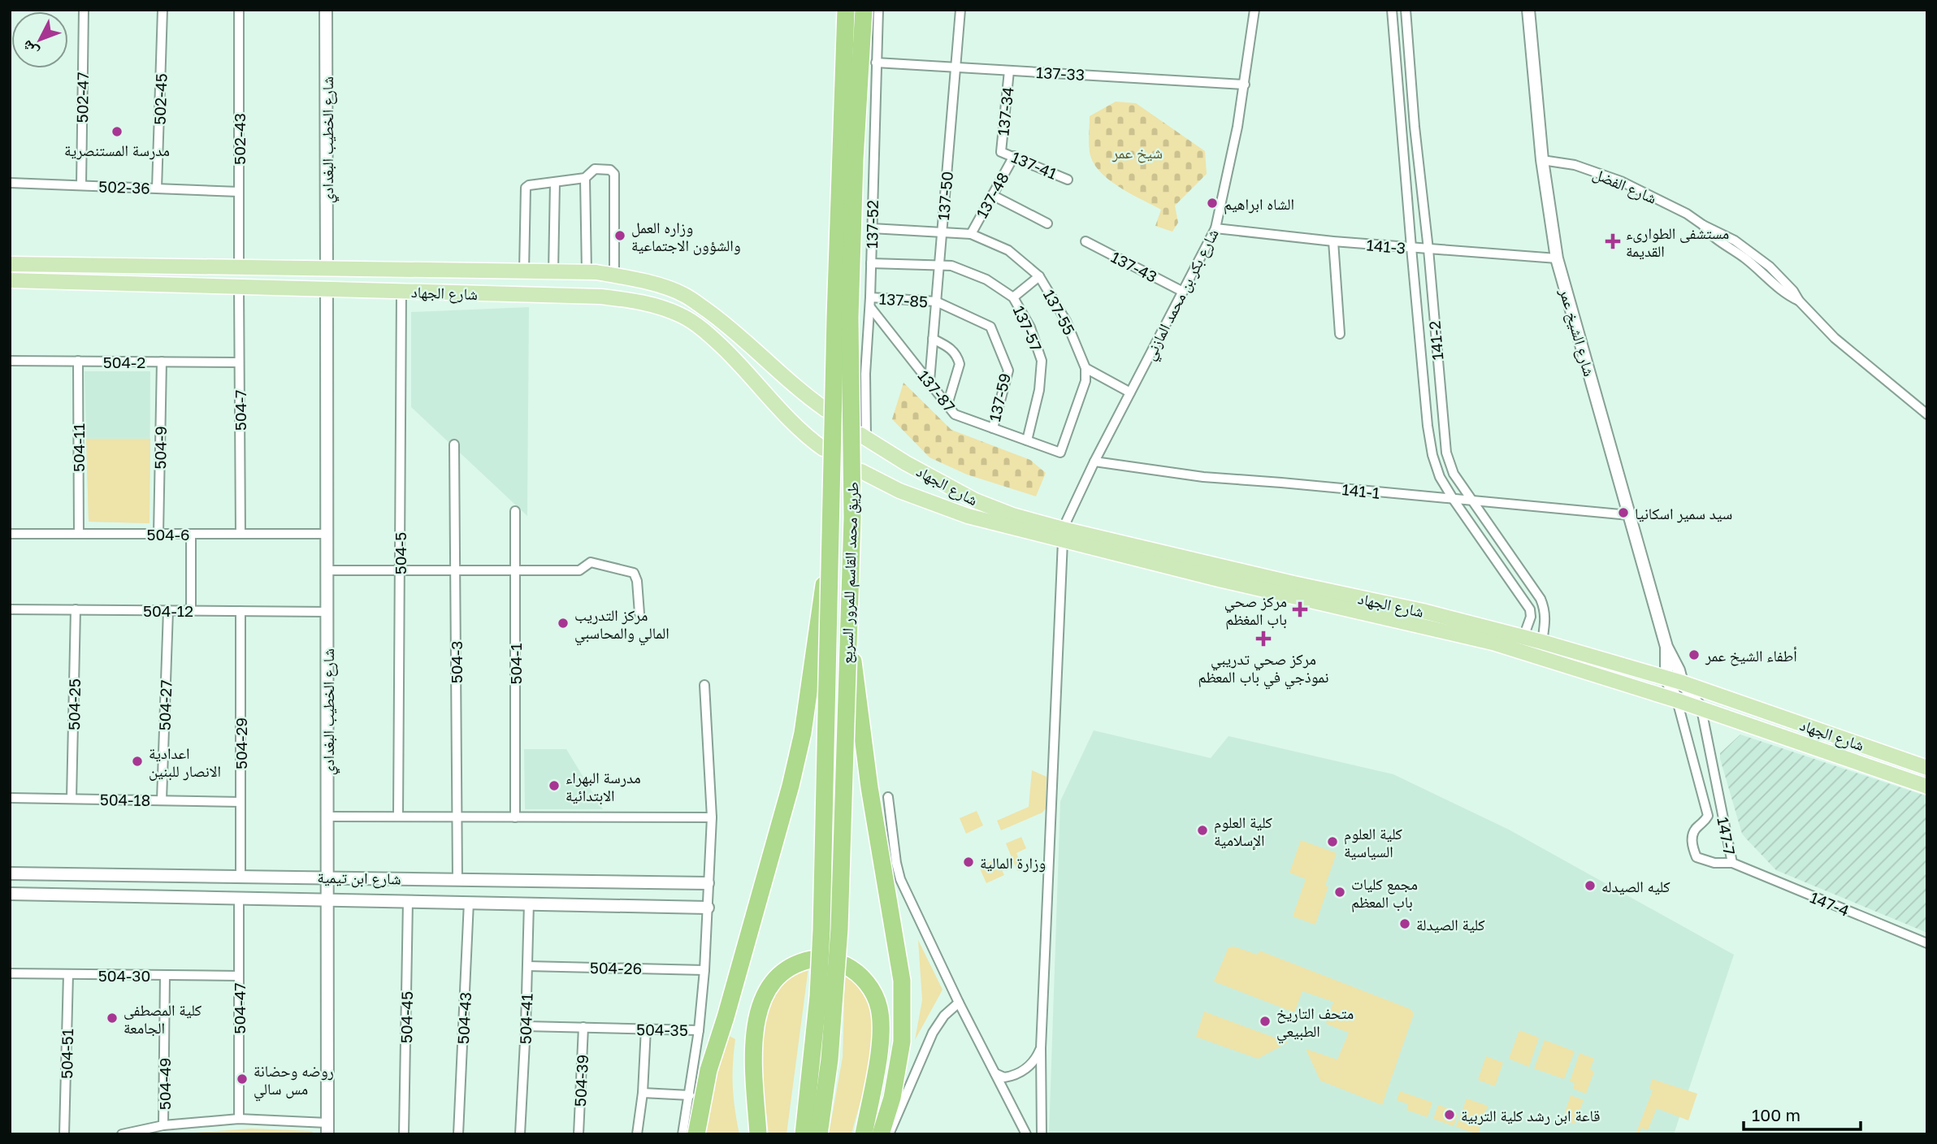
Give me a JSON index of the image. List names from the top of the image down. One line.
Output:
{"streets":{"highway":["طريق محمد القاسم للمرور السريع"],"main road":["شارع الجهاد"],"street":["137-33","502-47","502-45","137-34","502-43","شارع الخطيب البغدادي","137-41","شارع الفضل","502-36","137-48","137-50","137-52","141-3","137-43","شارع بكر بن محمد المازني","137-85","137-55","137-57","شارع الشيخ عمر","141-2","504-2","137-87","137-59","504-7","504-11","504-9","141-1","504-6","504-5","504-12","504-3","504-1","504-25","504-27","504-29","504-18","147-7","شارع ابن تيمية","147-4","504-26","504-30","504-47","504-45","504-43","504-41","504-35","504-51","504-39","504-49"]},"crossings":[["137-33","137-34"],["137-33","137-50"],["137-33","137-52"],["137-33","شارع بكر بن محمد المازني"],["502-47","502-36"],["502-45","502-36"],["137-34","137-41"],["502-43","502-36"],["502-43","شارع الجهاد"],["شارع الخطيب البغدادي","شارع الجهاد"],["شارع الخطيب البغدادي","504-6"],["شارع الخطيب البغدادي","504-12"],["شارع الخطيب البغدادي","شارع ابن تيمية"],["137-41","137-48"],["شارع الفضل","شارع الشيخ عمر"],["137-48","137-55"],["137-50","137-85"],["137-50","137-55"],["137-50","137-57"],["137-50","137-87"],["137-50","137-59"],["137-52","شارع الجهاد"],["137-52","137-85"],["137-52","137-55"],["137-52","137-57"],["137-52","137-87"],["141-3","شارع بكر بن محمد المازني"],["141-3","شارع الشيخ عمر"],["141-3","141-2"],["137-43","شارع بكر بن محمد المازني"],["شارع الجهاد","شارع بكر بن محمد المازني"],["شارع الجهاد","شارع الشيخ عمر"],["شارع الجهاد","141-2"],["شارع الجهاد","504-7"],["شارع الجهاد","504-5"],["شارع الجهاد","147-7"],["شارع بكر بن محمد المازني","141-1"],["137-85","137-87"],["137-85","137-59"],["137-55","137-87"],["137-57","137-87"],["شارع الشيخ عمر","141-1"],["شارع الشيخ عمر","147-7"],["141-2","141-1"],["504-2","504-7"],["504-2","504-11"],["504-2","504-9"],["137-87","137-59"],["504-7","504-6"],["504-11","504-6"],["504-9","504-6"],["504-12","504-25"],["504-12","504-27"],["504-12","504-29"],["504-3","شارع ابن تيمية"],["504-25","504-18"],["504-27","504-18"],["504-29","504-18"],["504-29","شارع ابن تيمية"],["147-7","147-4"],["شارع ابن تيمية","504-47"],["شارع ابن تيمية","504-45"],["شارع ابن تيمية","504-43"],["شارع ابن تيمية","504-41"],["شارع ابن تيمية","504-35"],["504-26","504-41"],["504-26","504-35"],["504-30","504-47"],["504-30","504-51"],["504-30","504-49"],["504-41","504-35"],["504-35","504-39"]],"parks":["شيخ عمر"],"places":{"other":["مدرسة المستنصرية","الشاه ابراهيم","وزاره العمل والشؤون الاجتماعية","سيد سمير اسكانيا","مركز التدريب المالي والمحاسبي","أطفاء الشيخ عمر","اعدادية الانصار للبنين","مدرسة البهراء الابتدائية","كلية العلوم الإسلامية","كلية العلوم السياسية","وزارة المالية","كليه الصيدله","مجمع كليات باب المعظم","كلية الصيدلة","كلية المصطفى الجامعة","متحف التاريخ الطبيعي","روضه وحضانة مس سالي","قاعة ابن رشد كلية التربية"],"health":["مستشفى الطوارىء القديمة","مركز صحي باب المغظم","مركز صحي تدريبي نموذجي في باب المعظم"]},"scale_bar":"100 m","north":"bottom left"}
